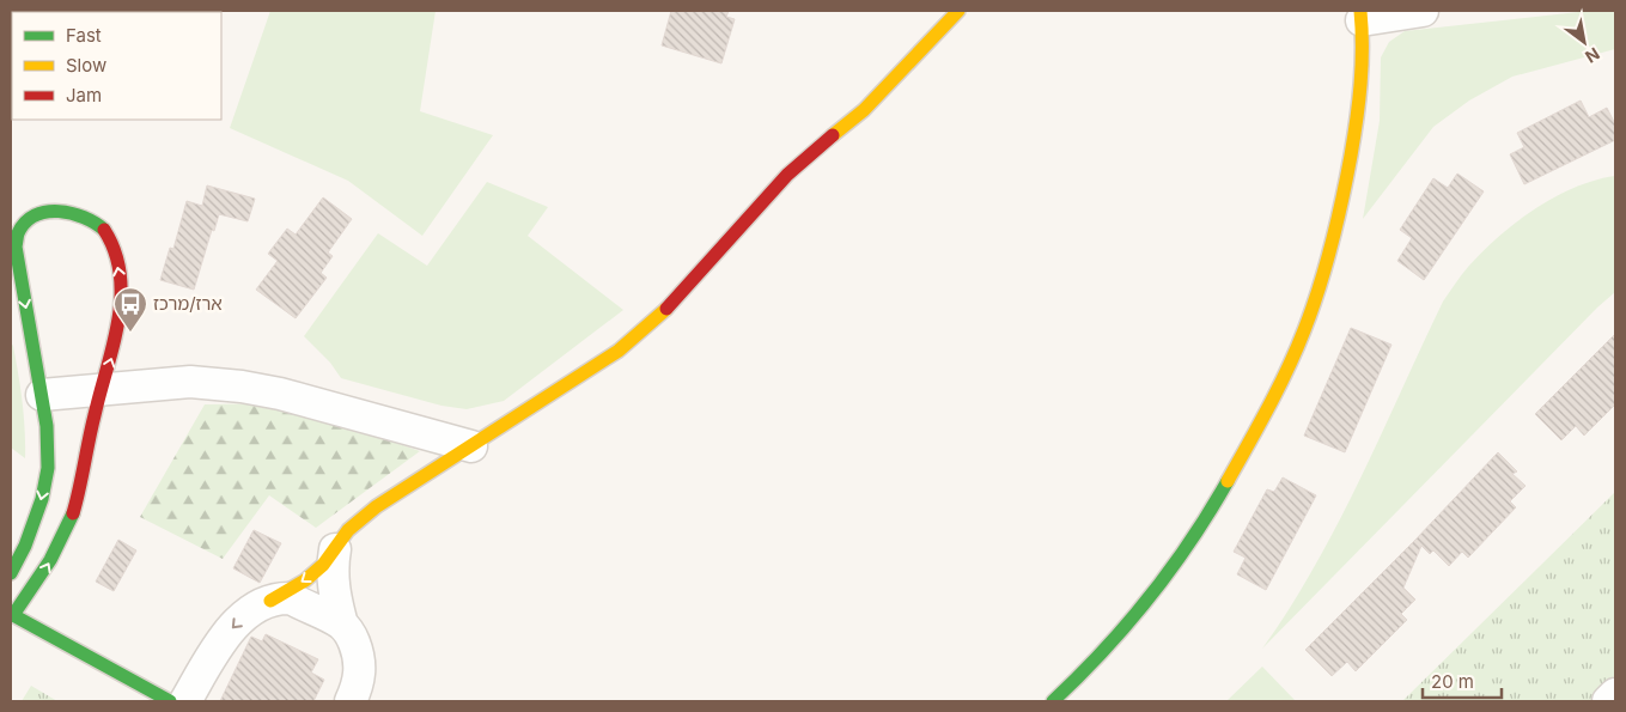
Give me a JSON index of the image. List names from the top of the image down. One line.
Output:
{"places":{"bus stop":["ארז/מרכז"]},"legend":["Fast","Slow","Jam"],"scale_bar":"20 m","north":"bottom right"}
